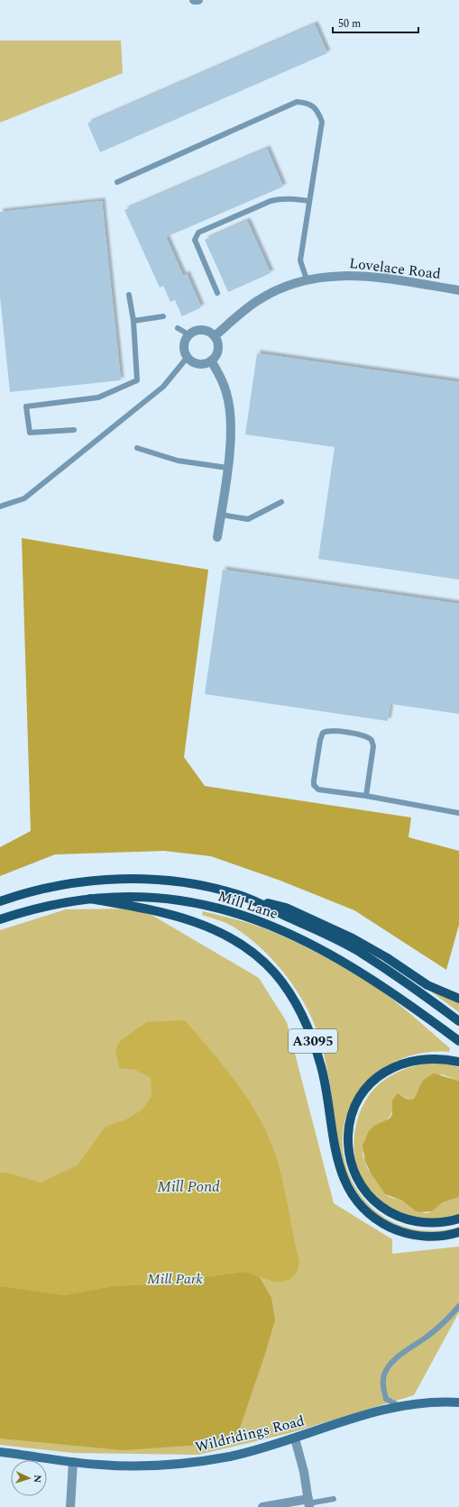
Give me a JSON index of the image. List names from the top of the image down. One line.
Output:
{"streets":{"main road":["Mill Lane","A3095"],"street":["Lovelace Road","Wildridings Road"]},"crossings":[["Mill Lane","A3095"]],"water":["Mill Pond"],"parks":["Mill Park"],"scale_bar":"50 m","north":"right"}
